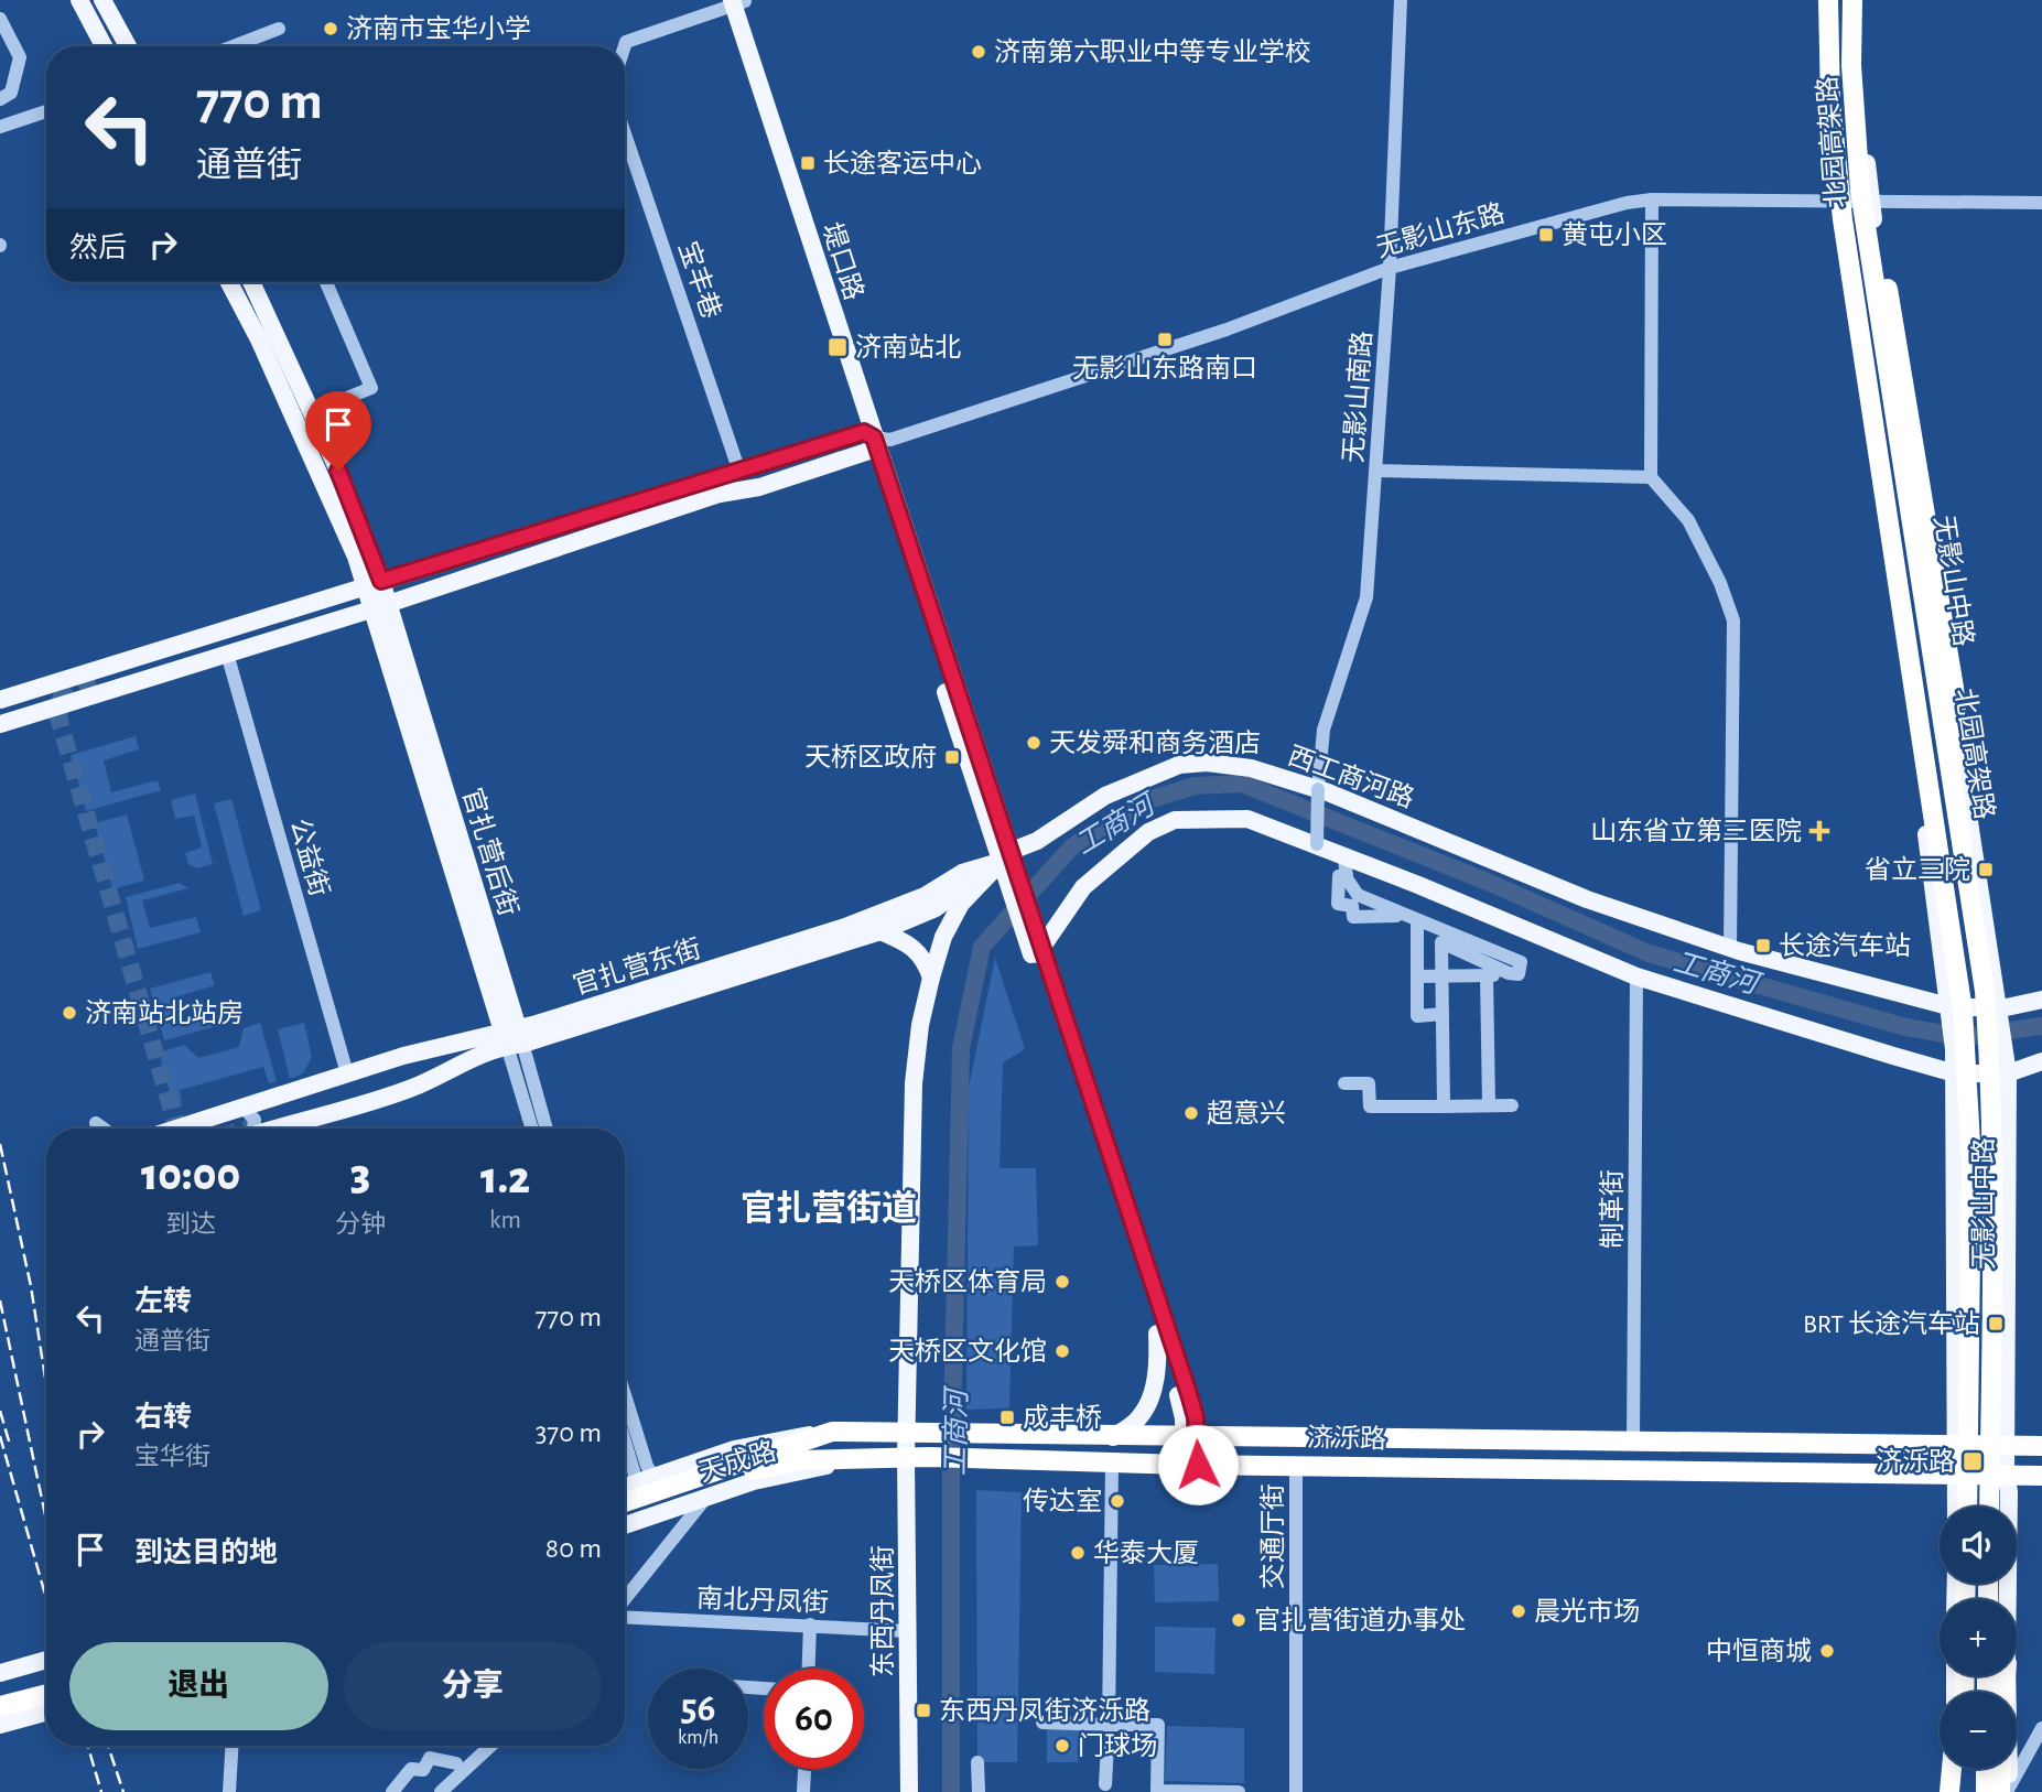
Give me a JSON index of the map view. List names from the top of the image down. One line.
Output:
{"streets":{"highway":["北园高架路","济泺路","天成路"],"main road":["堤口路","无影山中路","西工商河路","官扎营后街","官扎营东街","东西丹凤街"],"street":["无影山东路","宝丰巷","无影山南路","公益街","制革街","交通厅街","南北丹凤街"]},"crossings":[["北园高架路","无影山东路"],["无影山东路","堤口路"],["无影山东路","无影山南路"],["无影山东路","无影山中路"],["堤口路","西工商河路"],["堤口路","官扎营东街"],["堤口路","济泺路"],["无影山南路","西工商河路"],["无影山中路","西工商河路"],["无影山中路","济泺路"],["西工商河路","官扎营东街"],["西工商河路","济泺路"],["西工商河路","天成路"],["西工商河路","东西丹凤街"],["官扎营后街","官扎营东街"],["公益街","官扎营东街"],["制革街","济泺路"],["济泺路","天成路"],["济泺路","交通厅街"],["济泺路","东西丹凤街"],["天成路","东西丹凤街"],["南北丹凤街","东西丹凤街"]],"districts":["官扎营街道"],"water":["工商河"],"places":{"other":["济南市宝华小学","济南第六职业中等专业学校","天发舜和商务酒店","济南站北站房","超意兴","天桥区体育局","天桥区文化馆","传达室","华泰大厦","晨光市场","官扎营街道办事处","中恒商城","门球场"],"transit":["长途客运中心","黄屯小区","无影山东路南口","济南站北","天桥区政府","省立三院","长途汽车站","BRT 长途汽车站","成丰桥","济泺路","东西丹凤街济泺路"],"health":["山东省立第三医院"]},"page":{"turn":["770 m","通普街"],"then":"然后","eta":["10:00","到达","3","分钟","1.2","km"],"list":[{"name":"左转","note":"通普街","value":"770 m"},{"name":"右转","note":"宝华街","value":"370 m"},{"name":"到达目的地","value":"80 m"}],"map_buttons":["+","−"],"buttons":["退出","分享"],"speed":"56 km/h","limit":"60"}}
